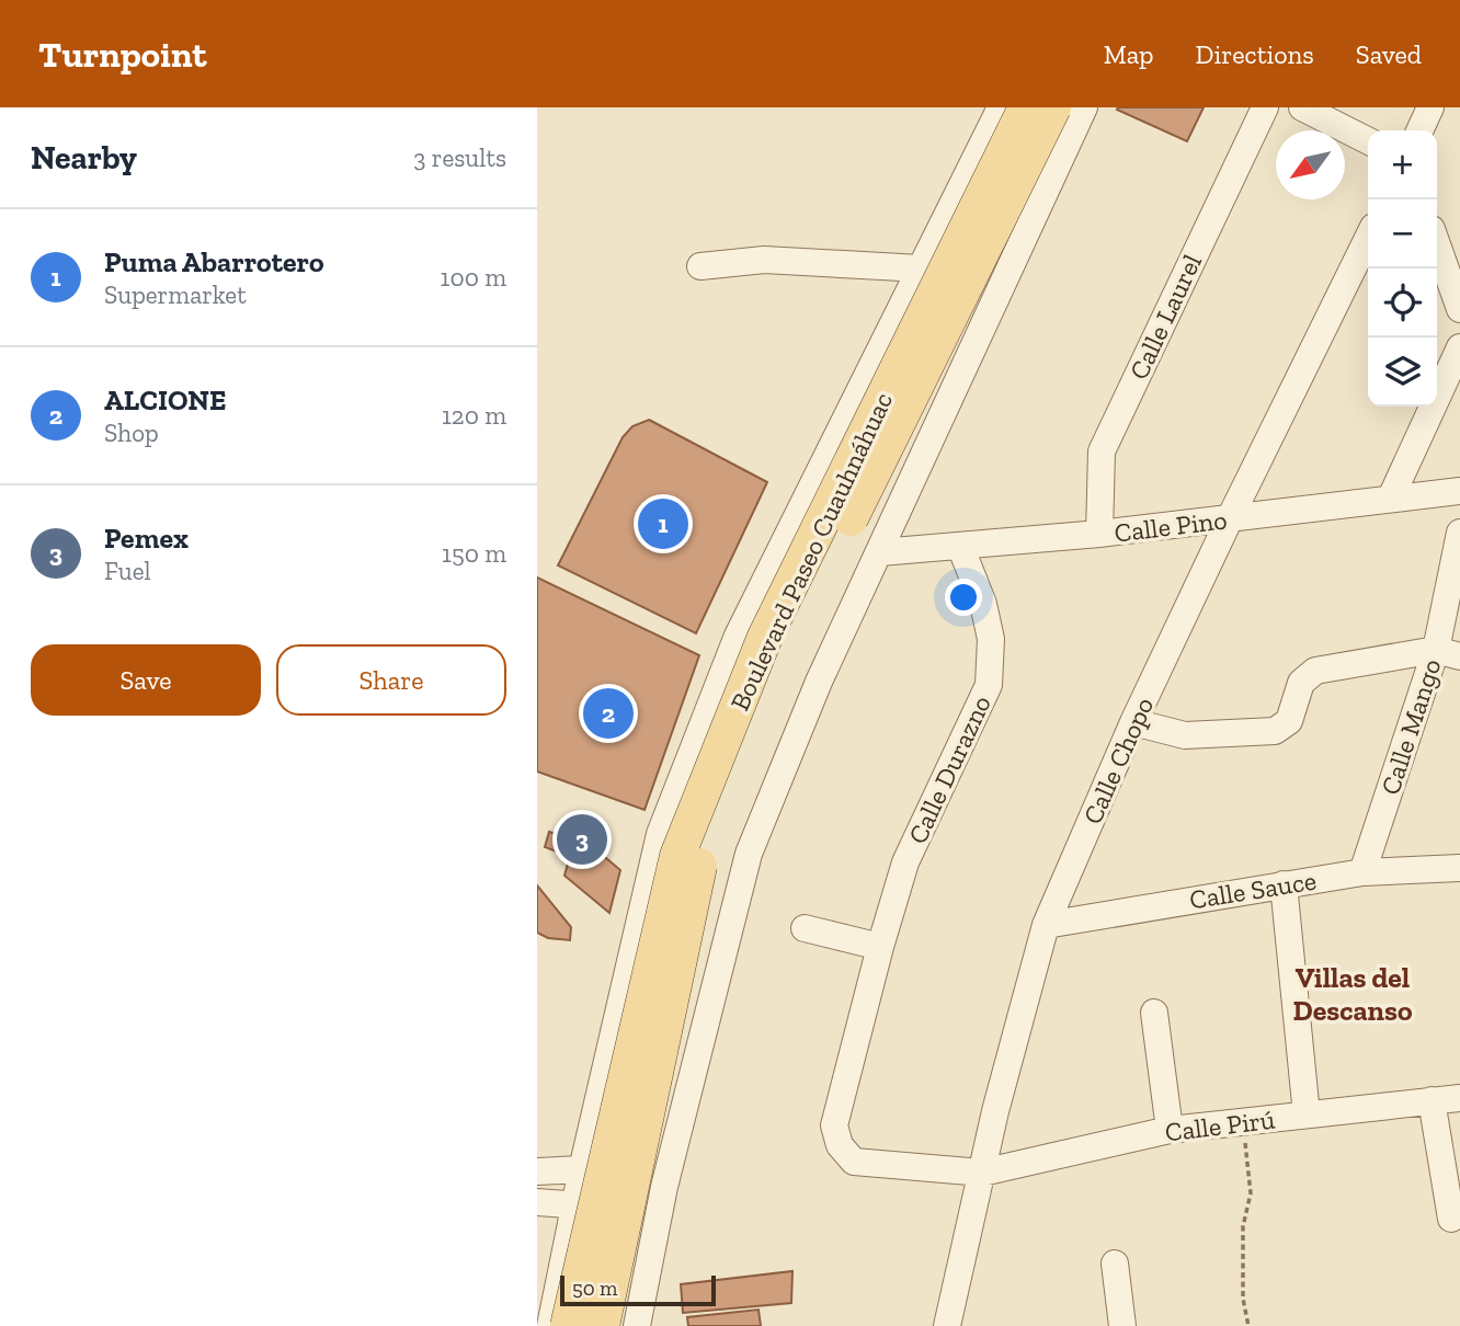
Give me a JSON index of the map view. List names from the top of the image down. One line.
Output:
{"streets":{"main road":["Boulevard Paseo Cuauhnáhuac"],"street":["Calle Laurel","Calle Pino","Calle Mango","Calle Chopo","Calle Durazno","Calle Sauce","Calle Pirú"]},"crossings":[["Calle Laurel","Calle Pino"],["Calle Pino","Calle Chopo"],["Calle Pino","Calle Durazno"],["Calle Mango","Calle Sauce"],["Calle Chopo","Calle Durazno"],["Calle Chopo","Calle Sauce"],["Calle Chopo","Calle Pirú"],["Calle Durazno","Calle Pirú"]],"districts":["Villas del Descanso"],"scale_bar":"50 m","north":"bottom left","page":{"header":"Turnpoint","nav":["Map","Directions","Saved"],"heading":["Nearby","3 results"],"map_buttons":["+","−"],"list":[{"mark":"1","name":"Puma Abarrotero","note":"Supermarket","value":"100 m"},{"mark":"2","name":"ALCIONE","note":"Shop","value":"120 m"},{"mark":"3","name":"Pemex","note":"Fuel","value":"150 m"}],"pins":["1","2","3"],"buttons":["Save","Share"],"scale":"50 m"}}
